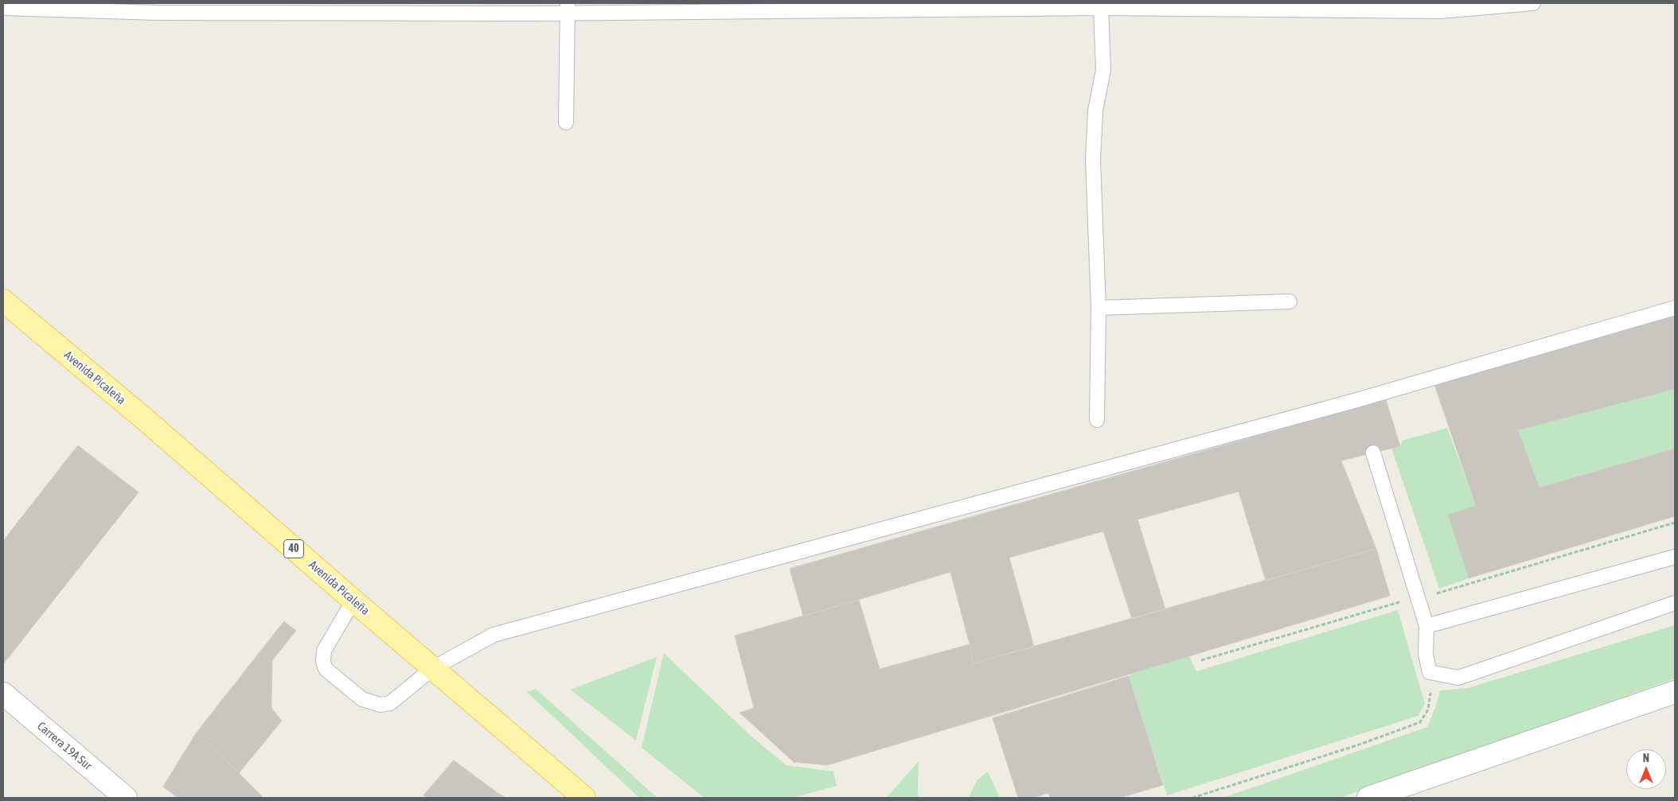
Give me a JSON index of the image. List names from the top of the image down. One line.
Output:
{"streets":{"main road":["Avenida Picaleña","40"],"street":["Carrera 19A Sur"]},"north":"top"}
